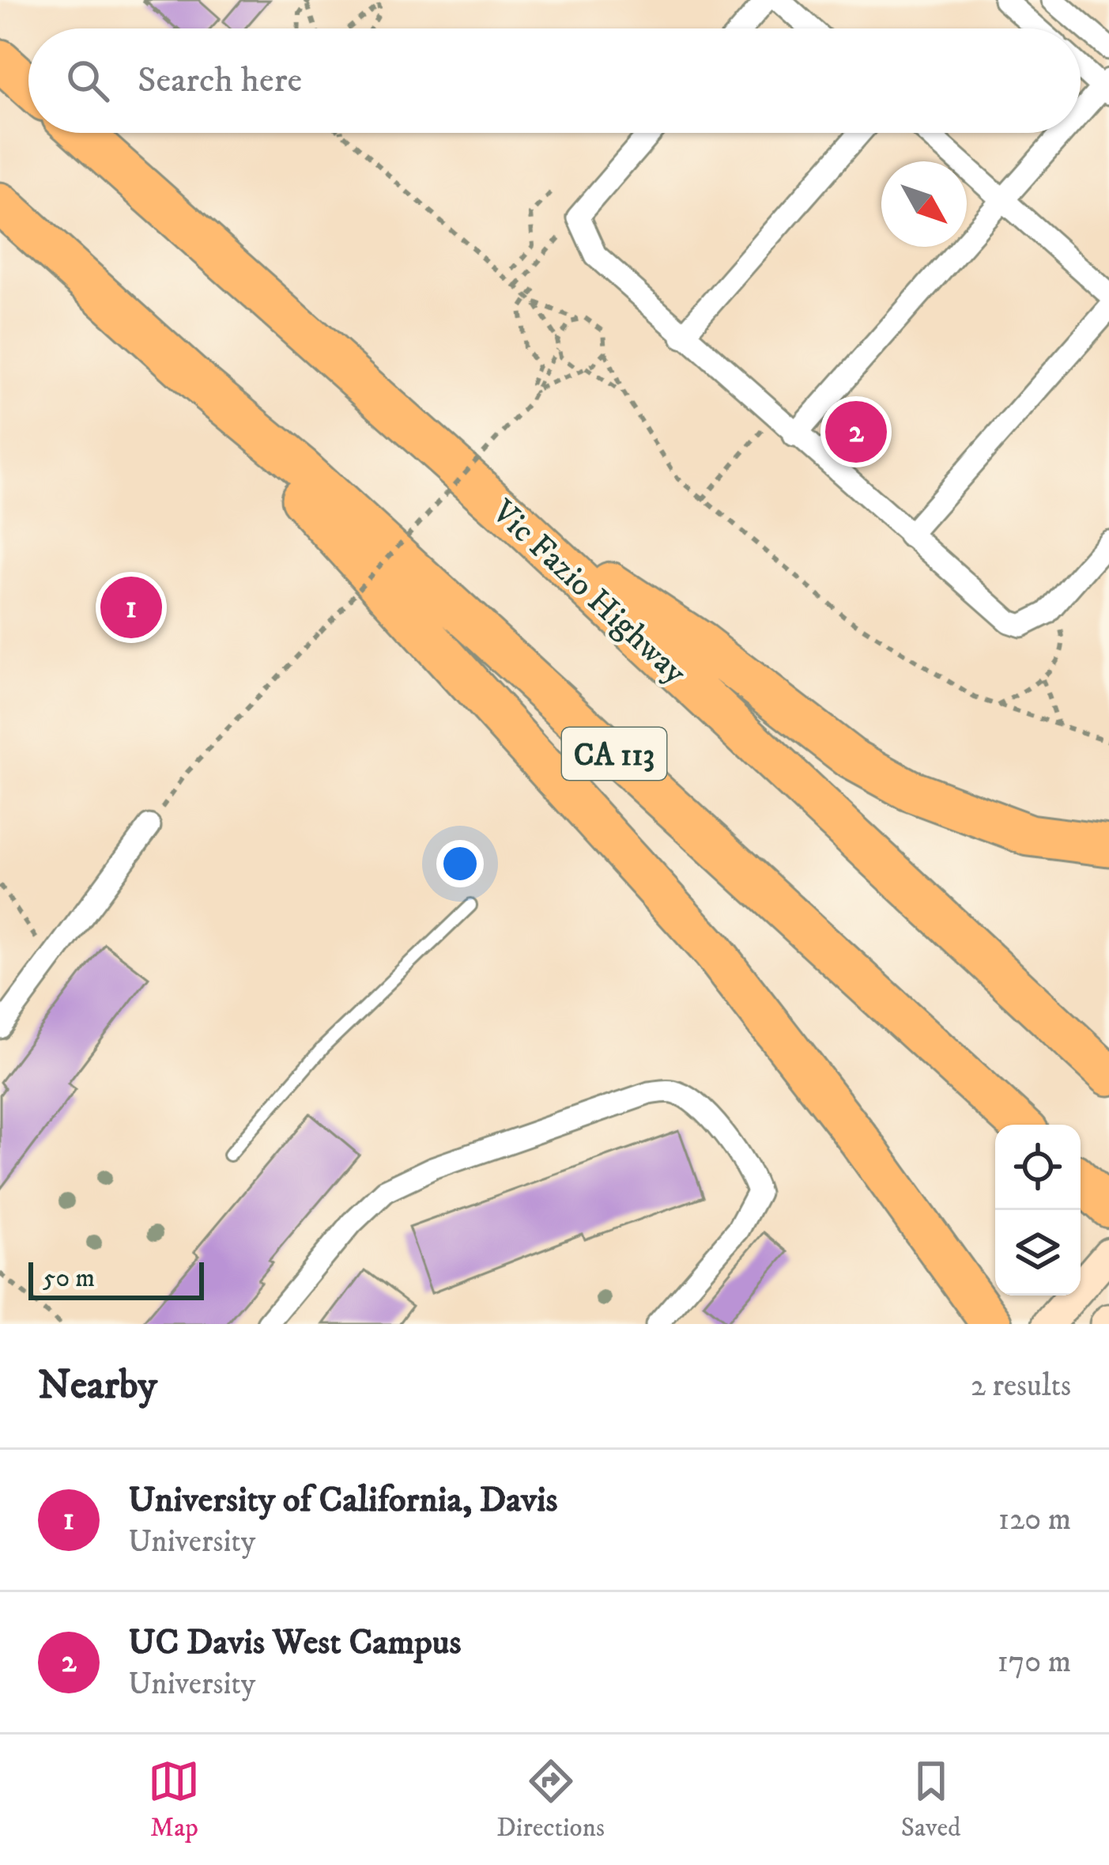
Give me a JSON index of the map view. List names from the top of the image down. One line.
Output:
{"streets":{"highway":["Vic Fazio Highway","CA 113"]},"scale_bar":"50 m","north":"bottom right","page":{"search":"Search here","pins":["2","1"],"scale":"50 m","heading":["Nearby","2 results"],"list":[{"mark":"1","name":"University of California, Davis","note":"University","value":"120 m"},{"mark":"2","name":"UC Davis West Campus","note":"University","value":"170 m"}],"nav":["Map","Directions","Saved"]}}
